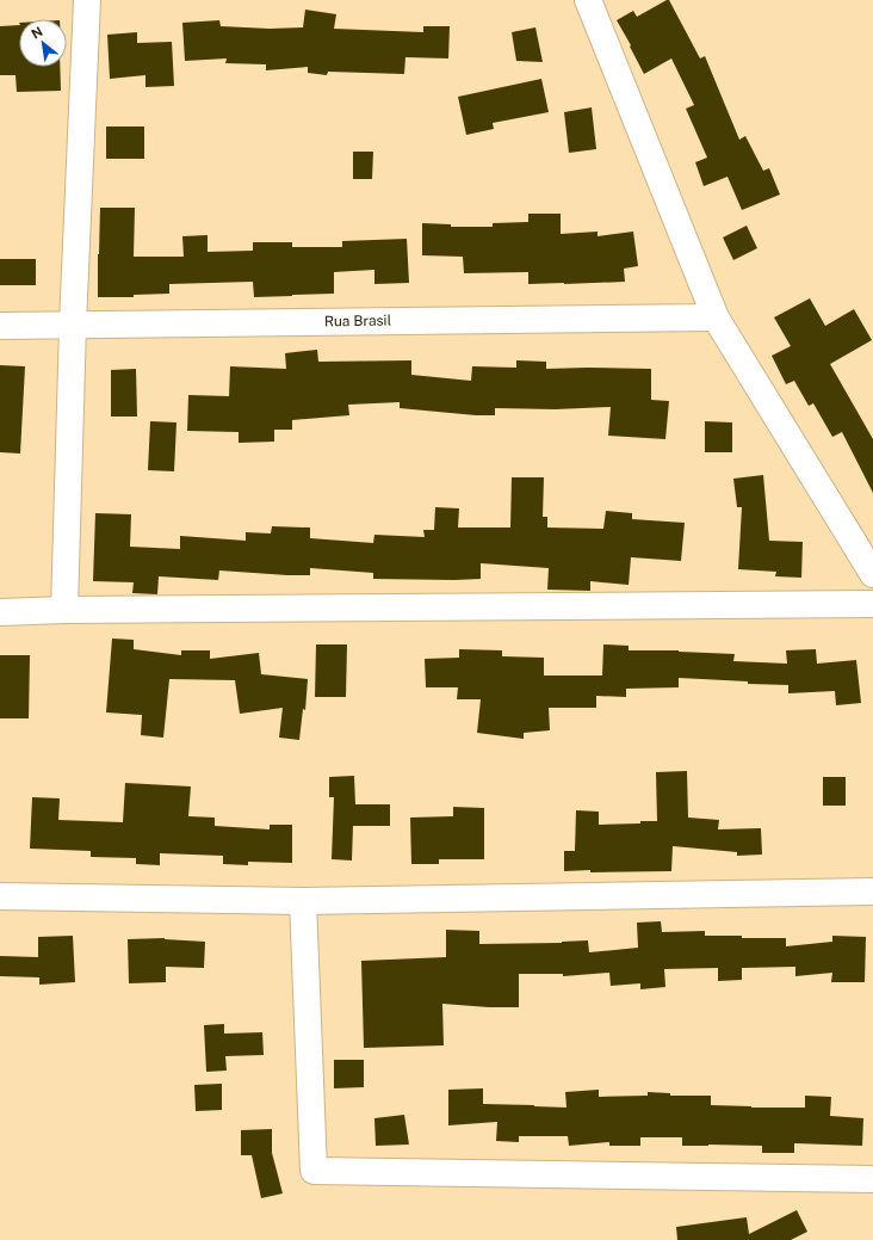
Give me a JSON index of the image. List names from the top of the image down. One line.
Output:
{"streets":{"street":["Rua Brasil"]},"north":"top left"}
